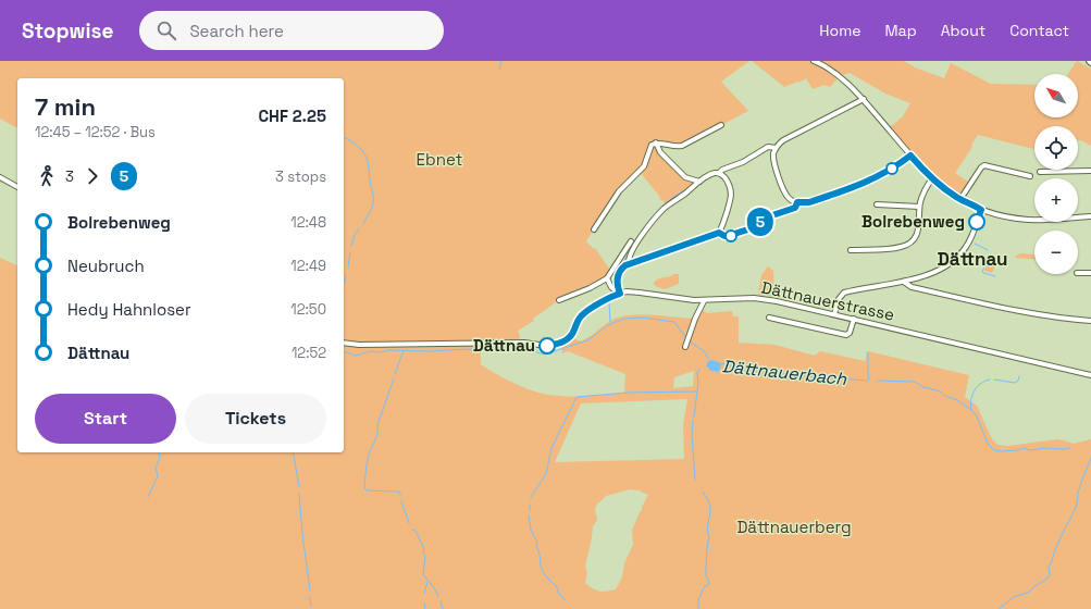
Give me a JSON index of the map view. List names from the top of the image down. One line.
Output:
{"streets":{"street":["Dättnauerstrasse"]},"districts":["Dättnau"],"water":["Dättnauerbach"],"parks":["Ebnet","Dättnauerberg"],"places":["Bolrebenweg","Dättnau"],"lines":["bus line 5"],"north":"top left","page":{"header":"Stopwise","search":"Search here","nav":["Home","Map","About","Contact"],"on_map":"5","map_buttons":["+","−"],"heading":["7 min","12:45 – 12:52 · Bus","CHF 2.25"],"legs":["3","5","3 stops"],"list":[{"name":"Bolrebenweg","value":"12:48"},{"name":"Neubruch","value":"12:49"},{"name":"Hedy Hahnloser","value":"12:50"},{"name":"Dättnau","value":"12:52"}],"buttons":["Start","Tickets"]}}
